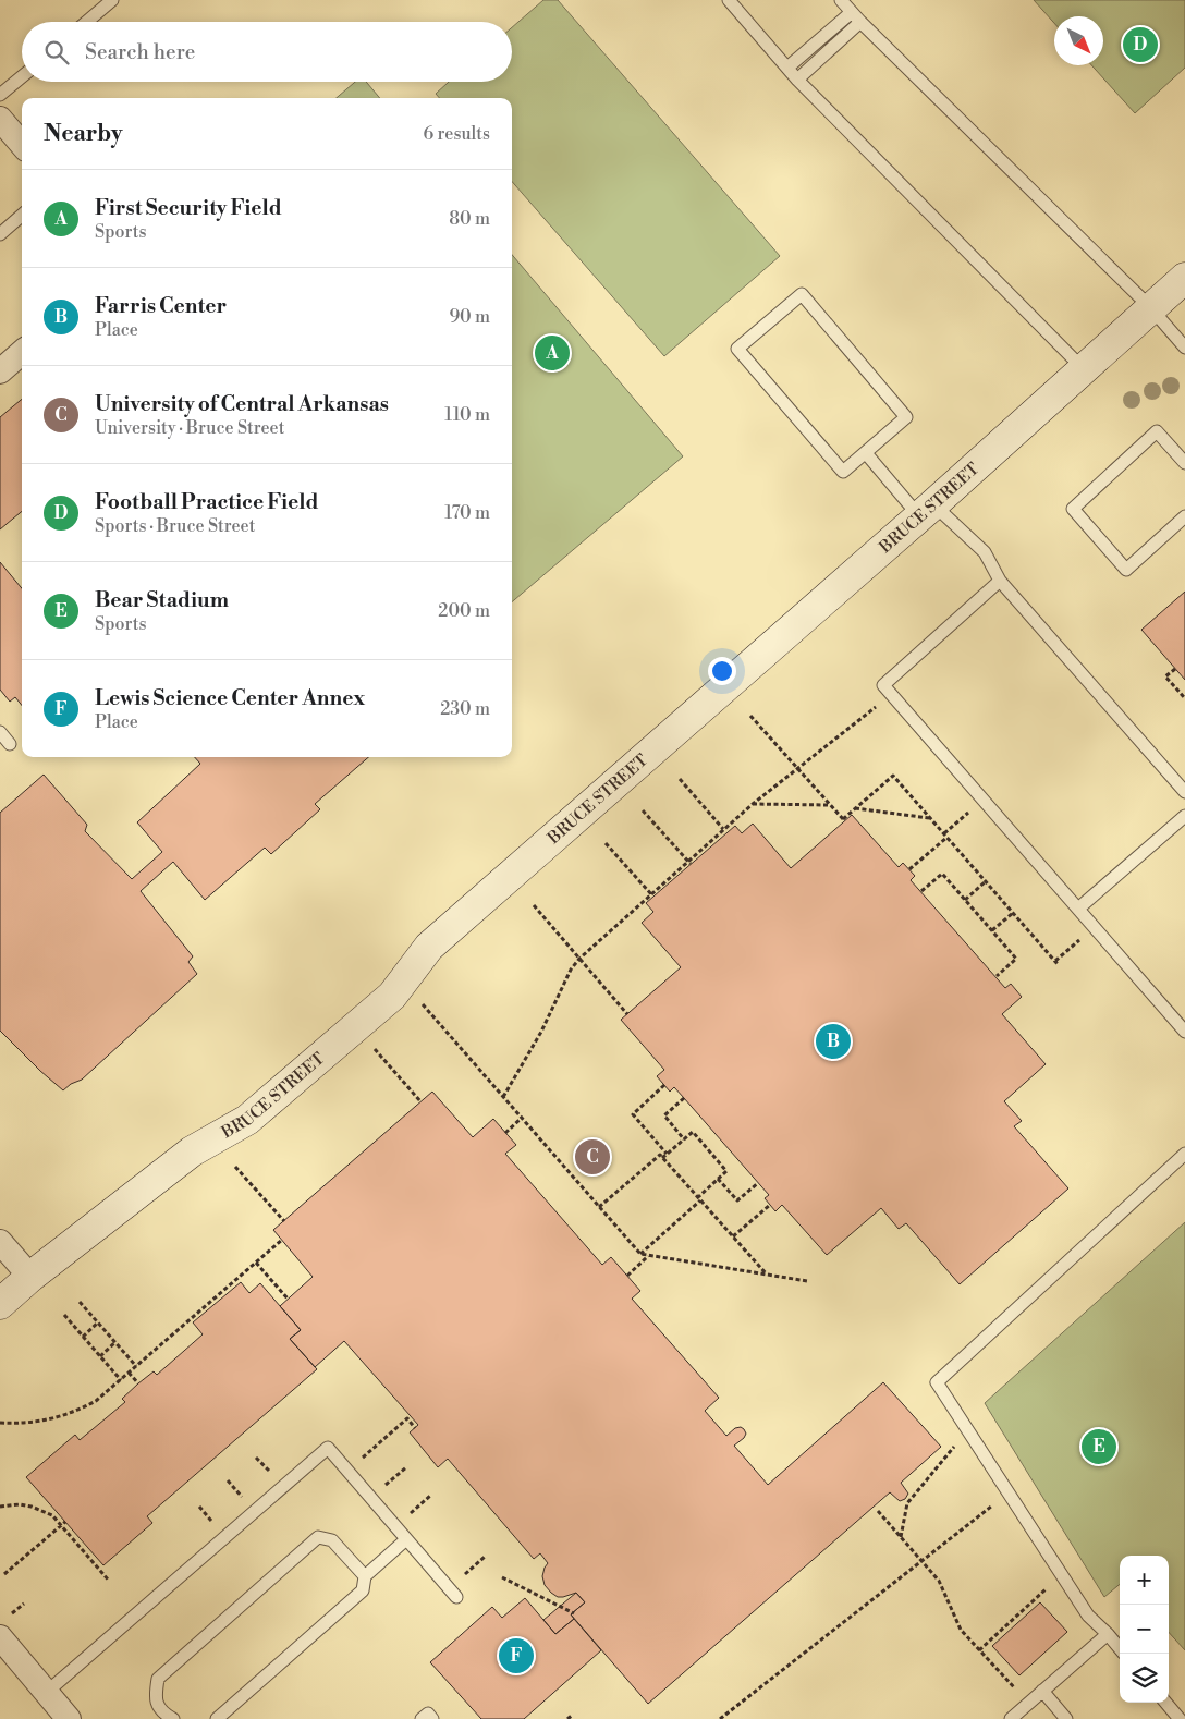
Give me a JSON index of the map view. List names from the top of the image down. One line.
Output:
{"streets":{"street":["BRUCE STREET"]},"north":"bottom right","page":{"search":"Search here","pins":["D","A","B","C","E","F"],"heading":["Nearby","6 results"],"list":[{"mark":"A","name":"First Security Field","note":"Sports","value":"80 m"},{"mark":"B","name":"Farris Center","note":"Place","value":"90 m"},{"mark":"C","name":"University of Central Arkansas","note":"University · Bruce Street","value":"110 m"},{"mark":"D","name":"Football Practice Field","note":"Sports · Bruce Street","value":"170 m"},{"mark":"E","name":"Bear Stadium","note":"Sports","value":"200 m"},{"mark":"F","name":"Lewis Science Center Annex","note":"Place","value":"230 m"}],"map_buttons":["+","−"]}}
